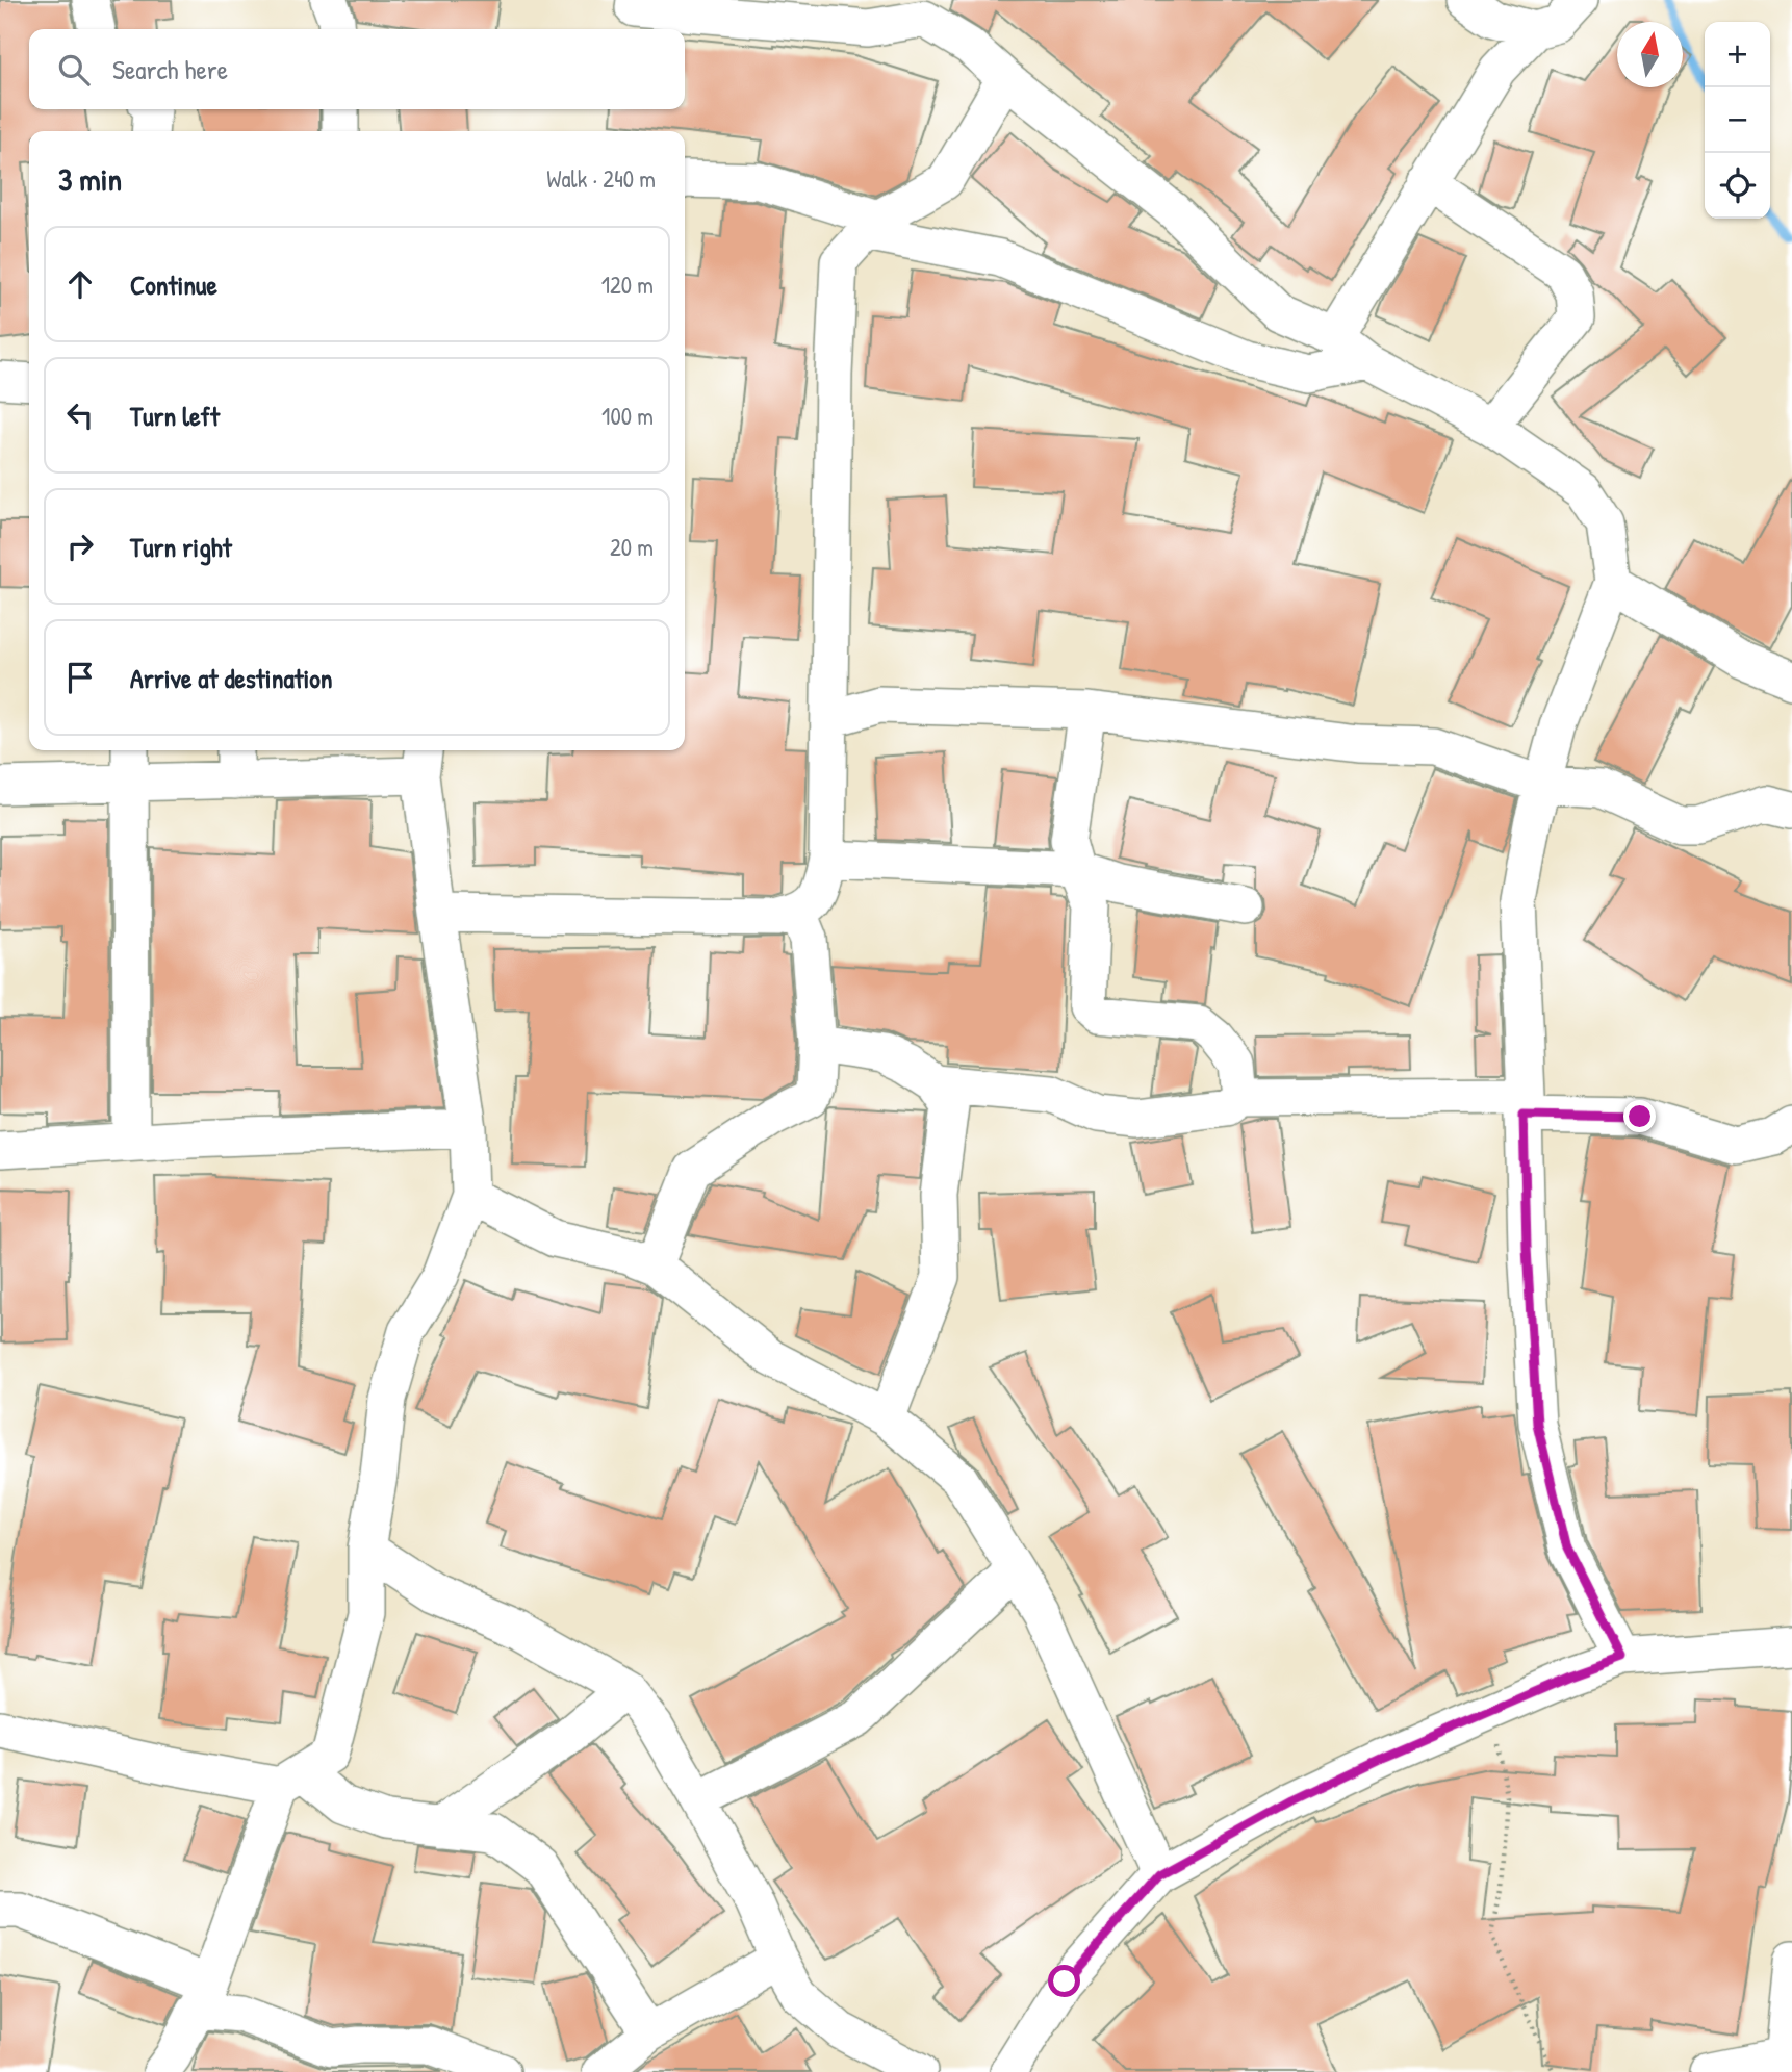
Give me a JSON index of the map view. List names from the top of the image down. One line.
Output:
{"north":"top","page":{"map_buttons":["+","−"],"search":"Search here","heading":["3 min","Walk · 240 m"],"list":[["Continue","120 m"],["Turn left","100 m"],["Turn right","20 m"],"Arrive at destination"]}}
